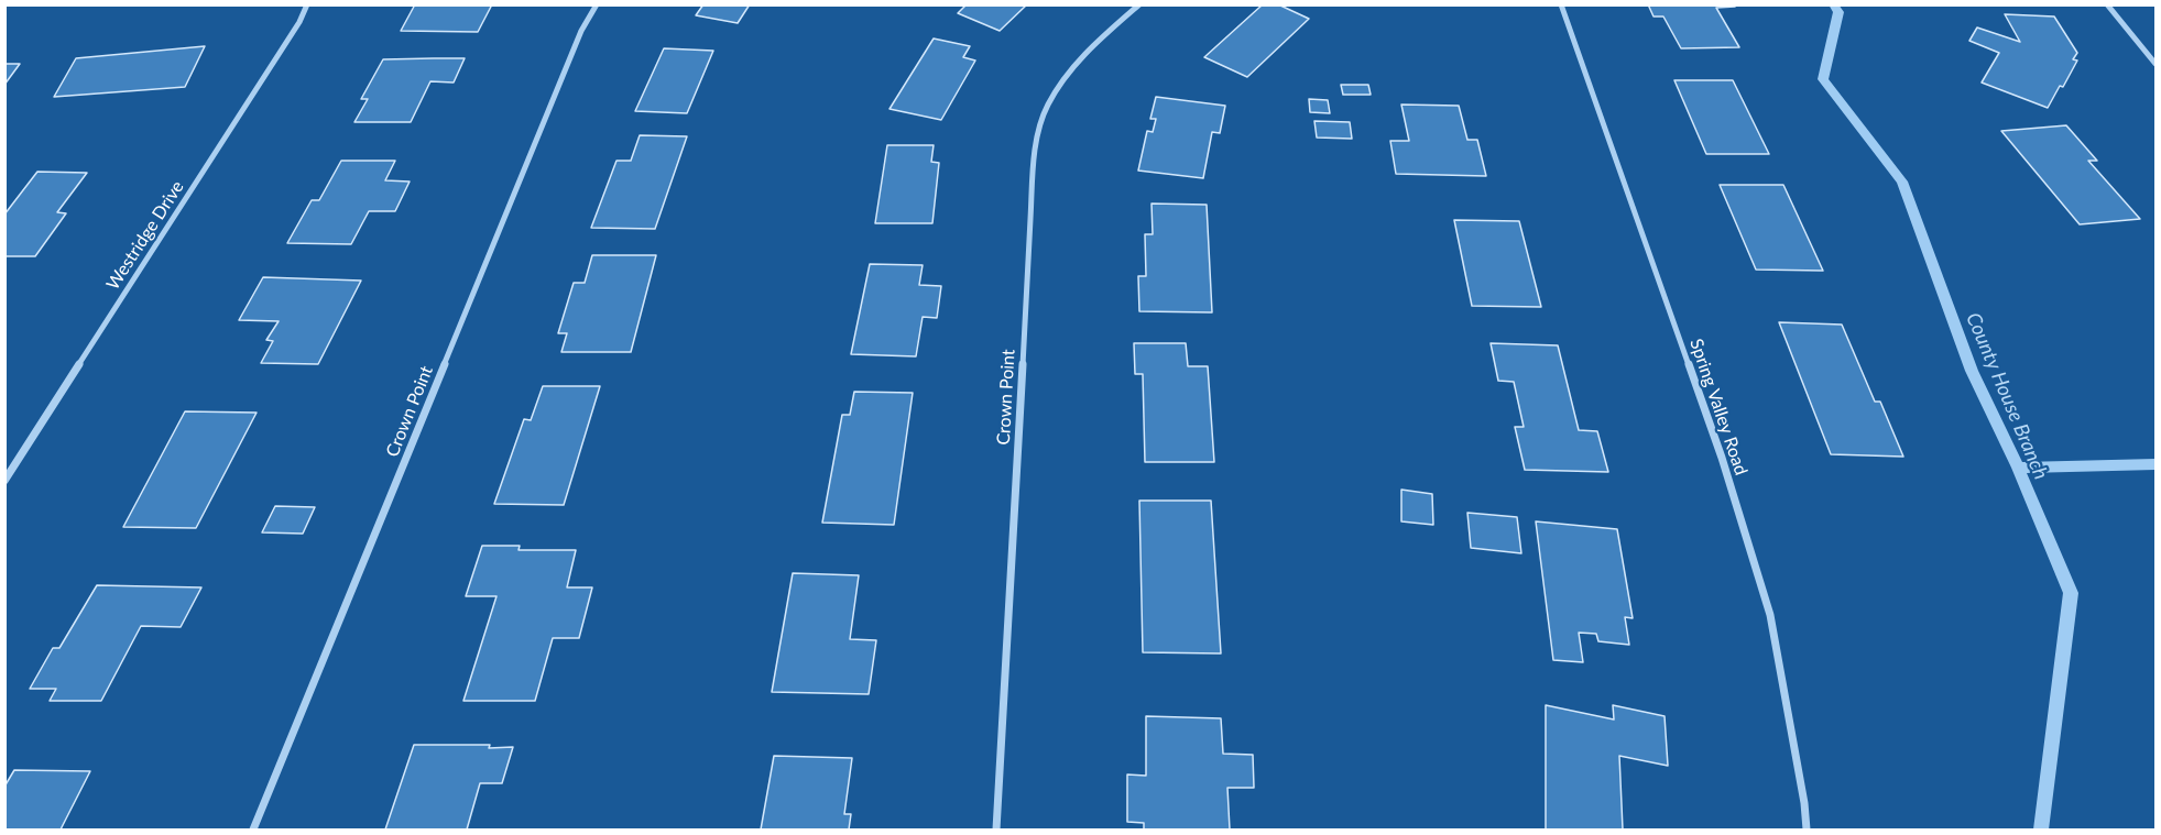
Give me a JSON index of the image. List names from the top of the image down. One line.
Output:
{"streets":{"street":["Westridge Drive","Crown Point","Spring Valley Road"]},"water":["County House Branch"]}
